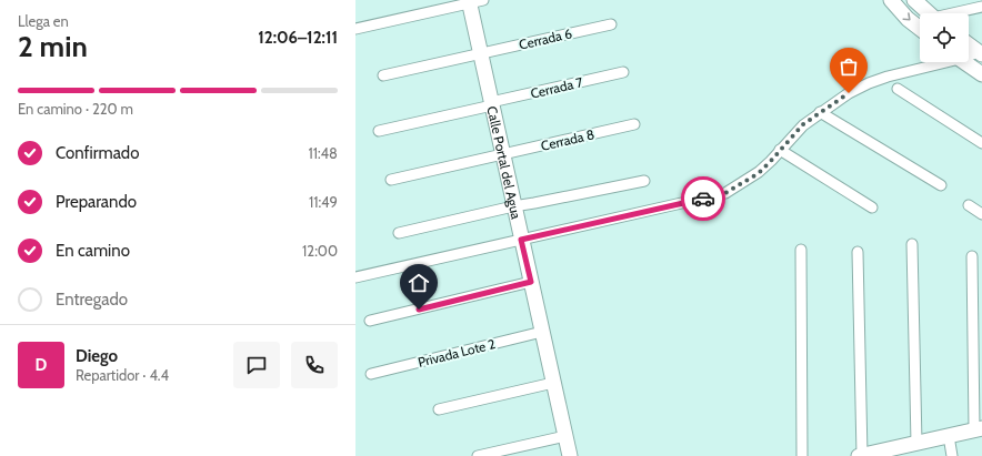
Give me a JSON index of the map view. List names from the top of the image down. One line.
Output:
{"streets":{"street":["Cerrada 6","Cerrada 7","Cerrada 8","Calle Portal del Agua","Privada Lote 2"]},"crossings":[["Cerrada 6","Calle Portal del Agua"],["Cerrada 7","Calle Portal del Agua"],["Cerrada 8","Calle Portal del Agua"],["Calle Portal del Agua","Privada Lote 2"]],"page":{"heading":["2 min","Llega en","12:06–12:11"],"panel":["Diego","Repartidor · 4.4"],"bar":"En camino · 220 m","list":[["Confirmado","11:48"],["Preparando","11:49"],["En camino","12:00"],"Entregado"],"round":"D"}}
